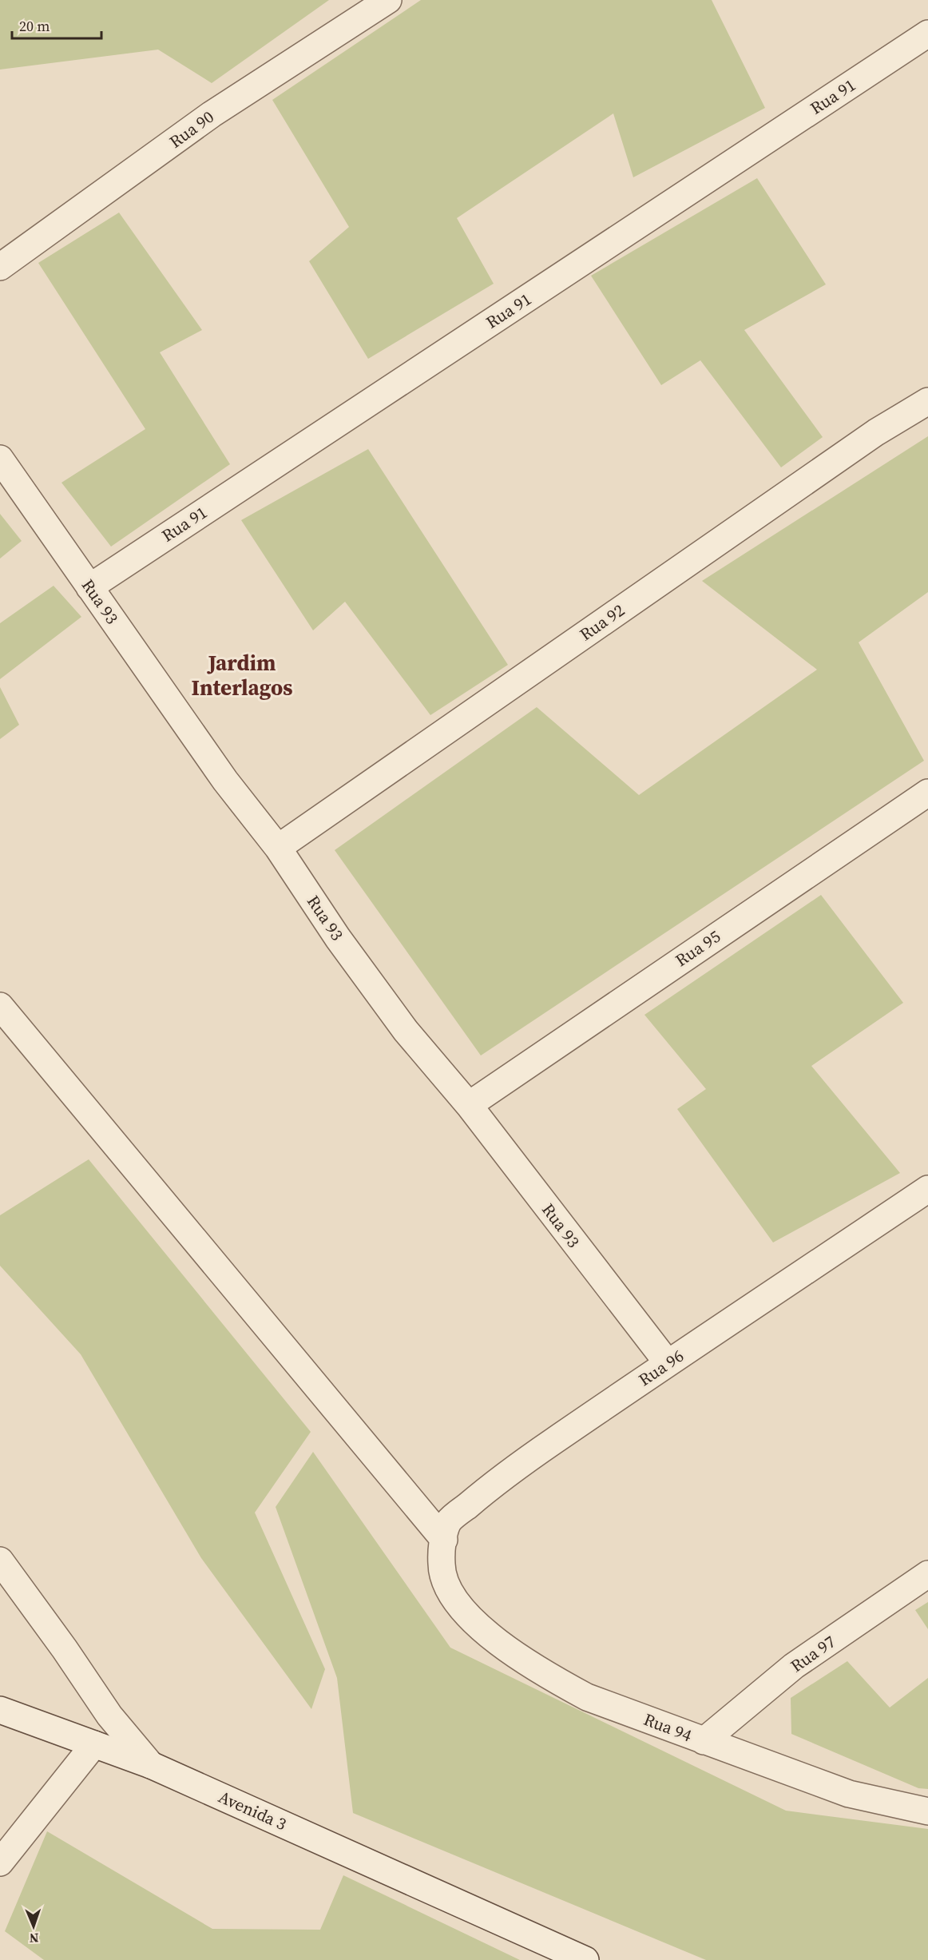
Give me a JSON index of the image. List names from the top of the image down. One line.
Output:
{"streets":{"street":["Rua 91","Rua 90","Rua 93","Rua 92","Rua 95","Rua 96","Rua 97","Rua 94","Avenida 3"]},"crossings":[["Rua 91","Rua 93"],["Rua 93","Rua 92"],["Rua 93","Rua 95"],["Rua 93","Rua 96"],["Rua 96","Rua 94"],["Rua 97","Rua 94"]],"districts":["Jardim Interlagos"],"scale_bar":"20 m","north":"bottom"}
